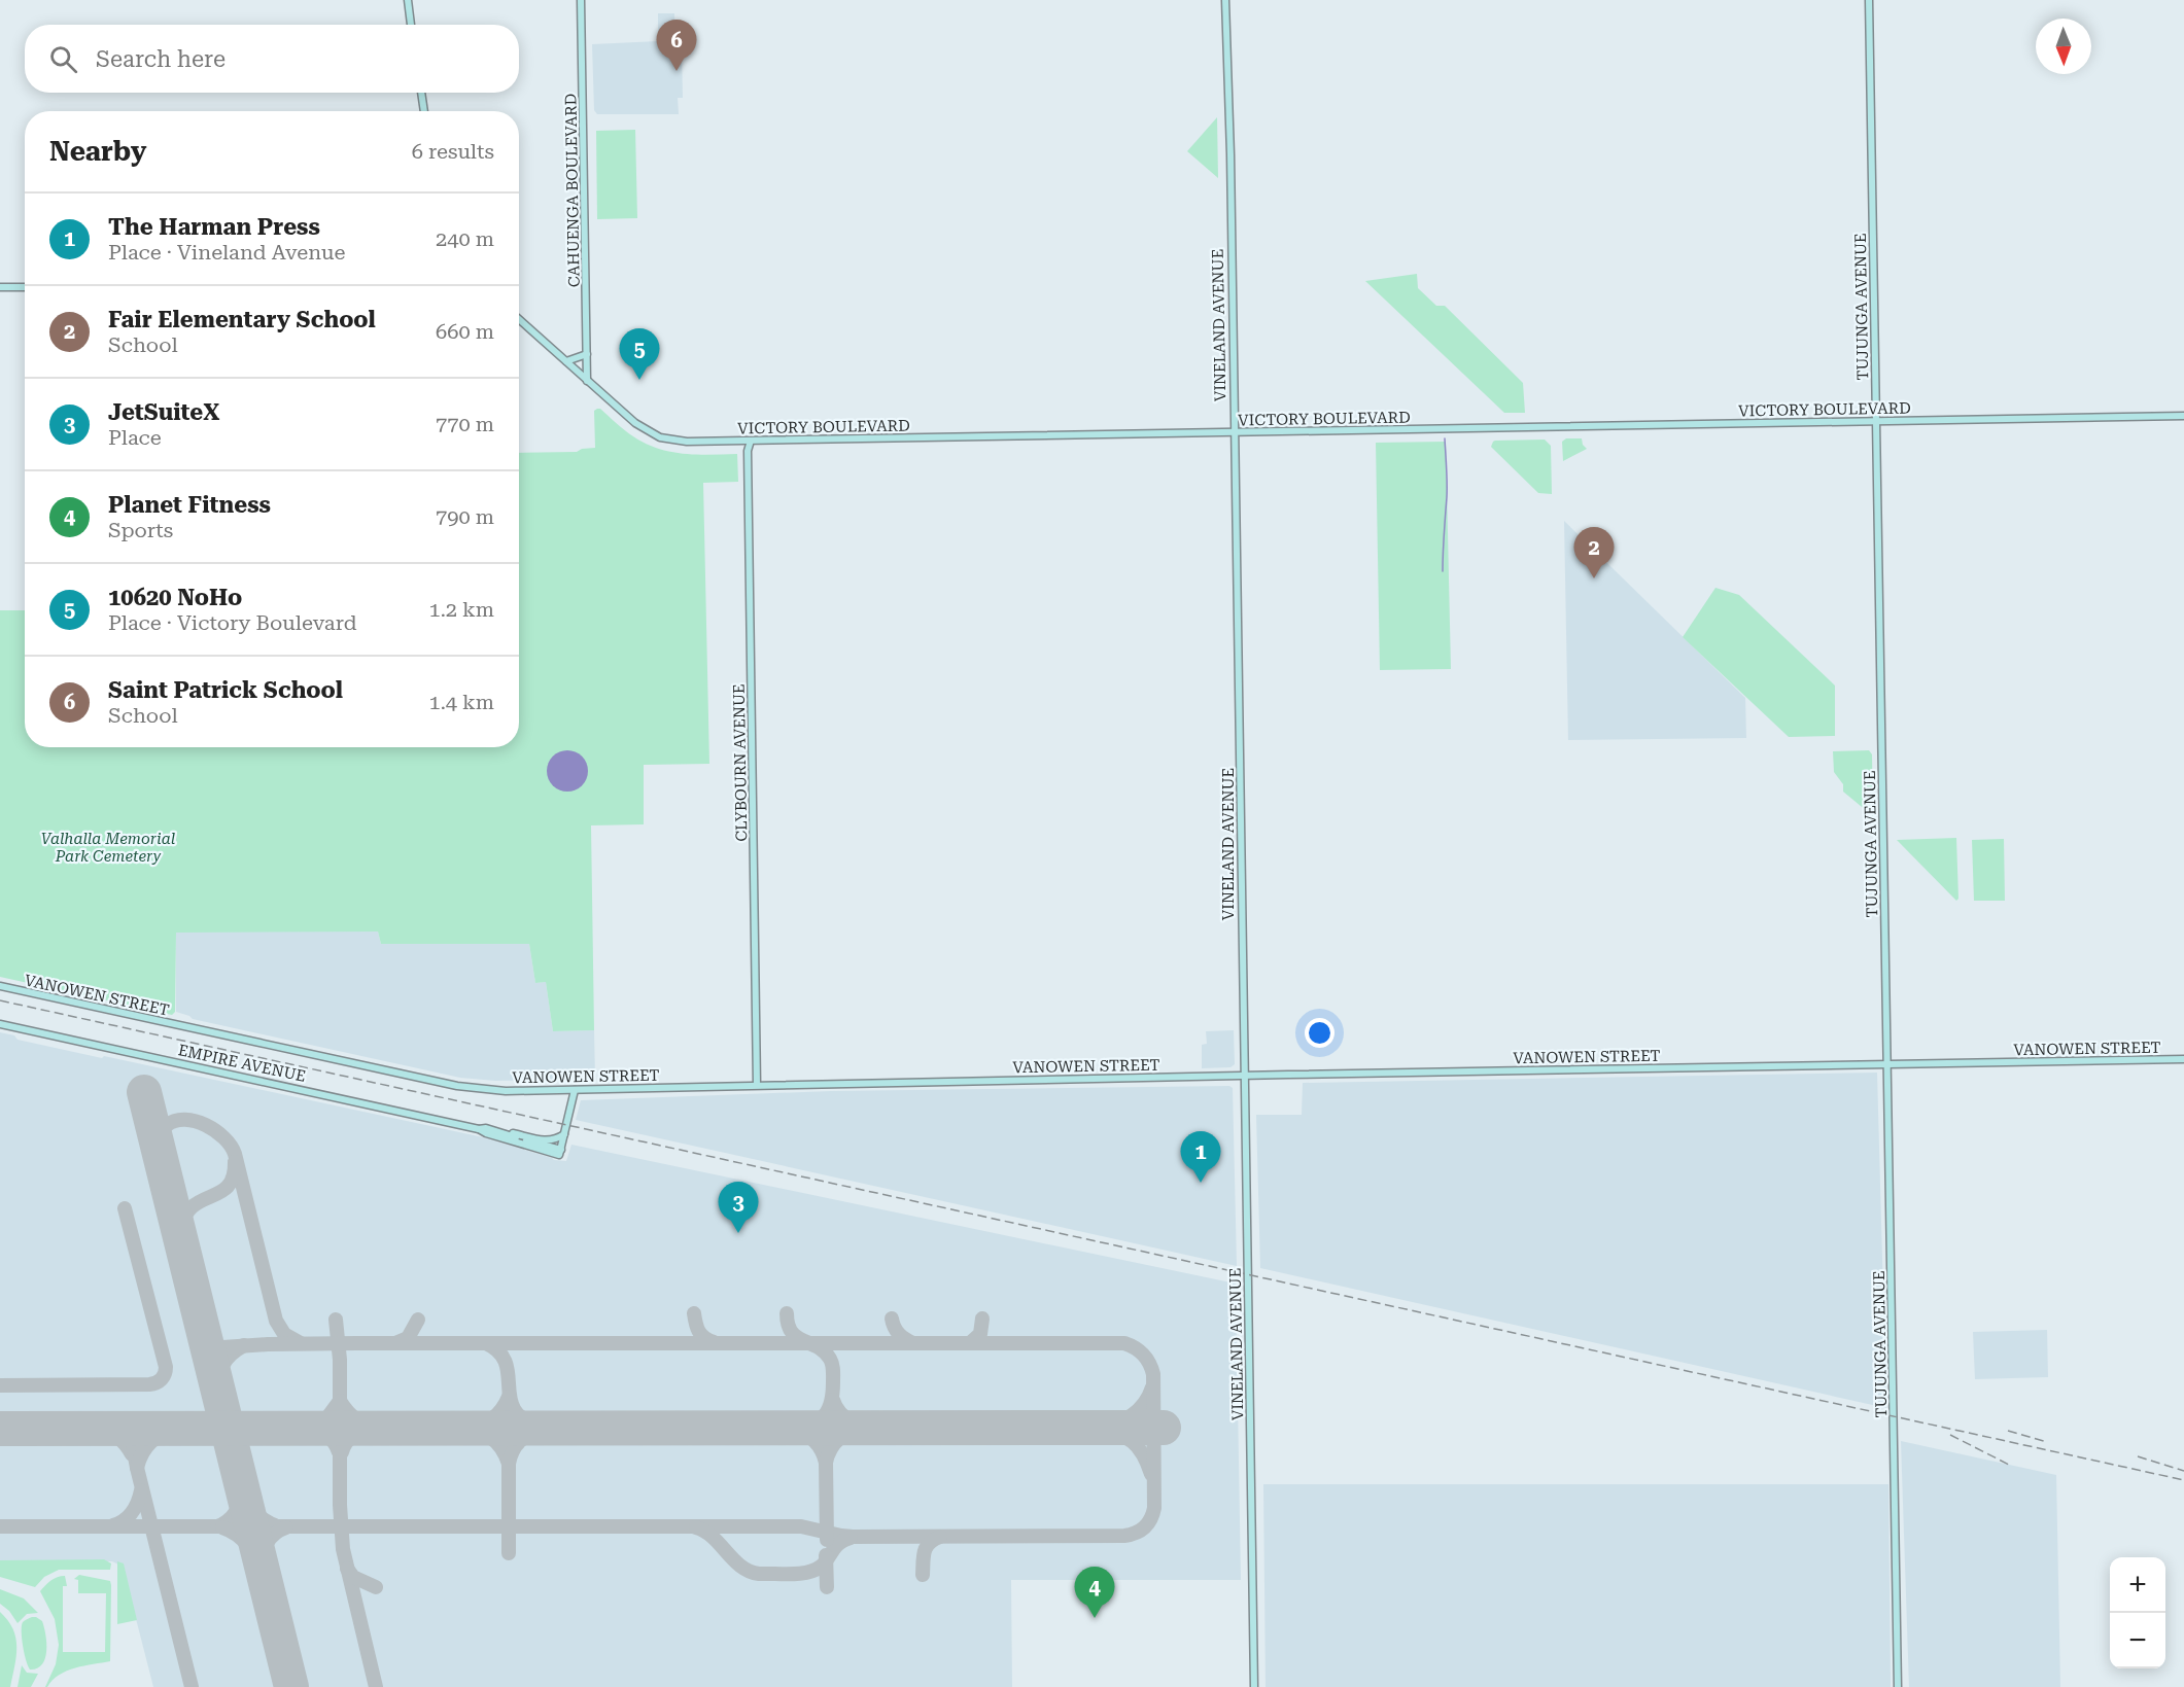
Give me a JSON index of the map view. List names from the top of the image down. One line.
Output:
{"streets":{"main road":["CAHUENGA BOULEVARD","TUJUNGA AVENUE","VINELAND AVENUE","VICTORY BOULEVARD","CLYBOURN AVENUE","VANOWEN STREET","EMPIRE AVENUE"]},"crossings":[["CAHUENGA BOULEVARD","VICTORY BOULEVARD"],["TUJUNGA AVENUE","VICTORY BOULEVARD"],["TUJUNGA AVENUE","VANOWEN STREET"],["VINELAND AVENUE","VICTORY BOULEVARD"],["VINELAND AVENUE","VANOWEN STREET"],["VICTORY BOULEVARD","CLYBOURN AVENUE"],["CLYBOURN AVENUE","VANOWEN STREET"]],"parks":["Valhalla Memorial Park Cemetery"],"north":"bottom","page":{"pins":["6","5","2","1","3","4"],"search":"Search here","heading":["Nearby","6 results"],"list":[{"mark":"1","name":"The Harman Press","note":"Place · Vineland Avenue","value":"240 m"},{"mark":"2","name":"Fair Elementary School","note":"School","value":"660 m"},{"mark":"3","name":"JetSuiteX","note":"Place","value":"770 m"},{"mark":"4","name":"Planet Fitness","note":"Sports","value":"790 m"},{"mark":"5","name":"10620 NoHo","note":"Place · Victory Boulevard","value":"1.2 km"},{"mark":"6","name":"Saint Patrick School","note":"School","value":"1.4 km"}],"map_buttons":["+","−"]}}
